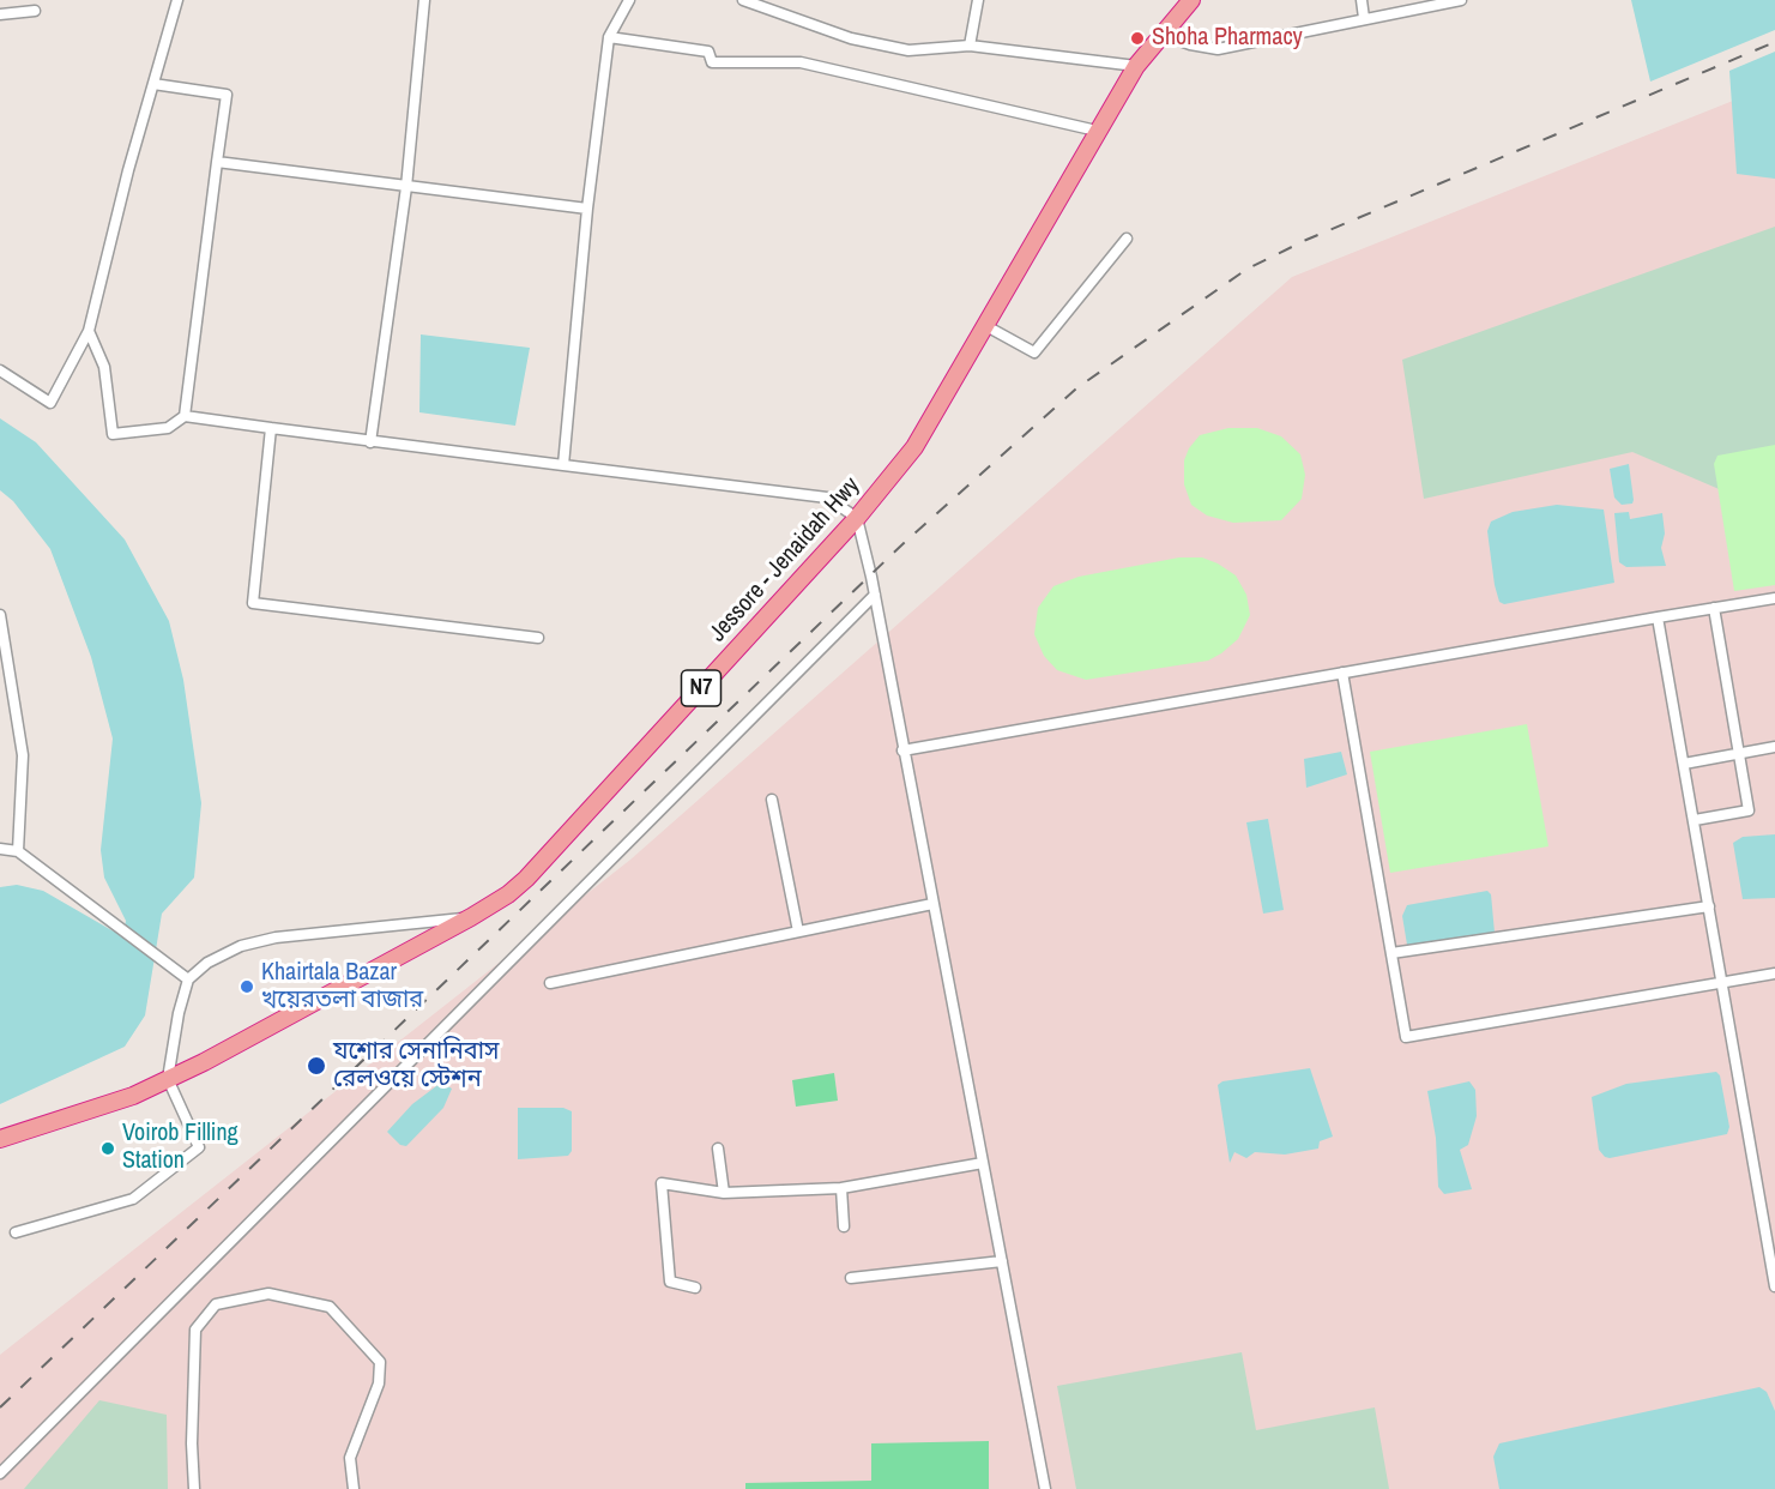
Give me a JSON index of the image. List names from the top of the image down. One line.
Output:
{"streets":{"highway":["Jessore - Jenaidah Hwy","N7"]},"places":["Shoha Pharmacy","Khairtala Bazar খয়েরতলা বাজার","যশোর সেনানিবাস রেলওয়ে স্টেশন","Voirob Filling Station"]}
